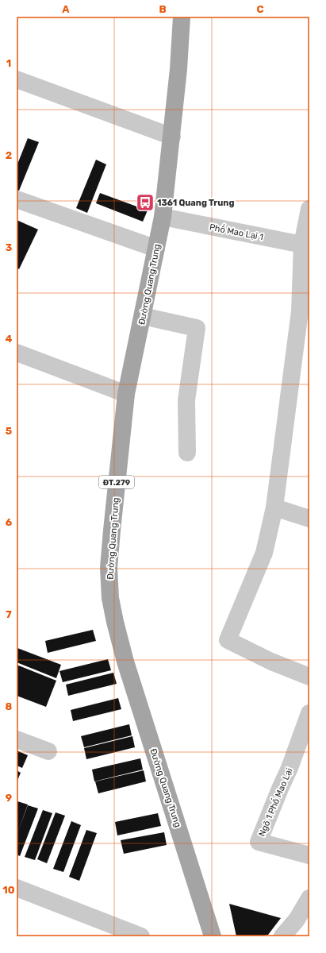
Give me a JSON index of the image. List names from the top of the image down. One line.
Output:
{"streets":{"main road":["Đường Quang Trung","ĐT.279"],"street":["Phố Mao Lại 1","Ngõ 1 Phố Mao Lại"]},"crossings":[["Phố Mao Lại 1","Đường Quang Trung"]],"places":{"bus stop":["1361 Quang Trung"]},"grid":{"columns":["A","B","C"],"rows":["1","2","3","4","5","6","7","8","9","10"]}}
